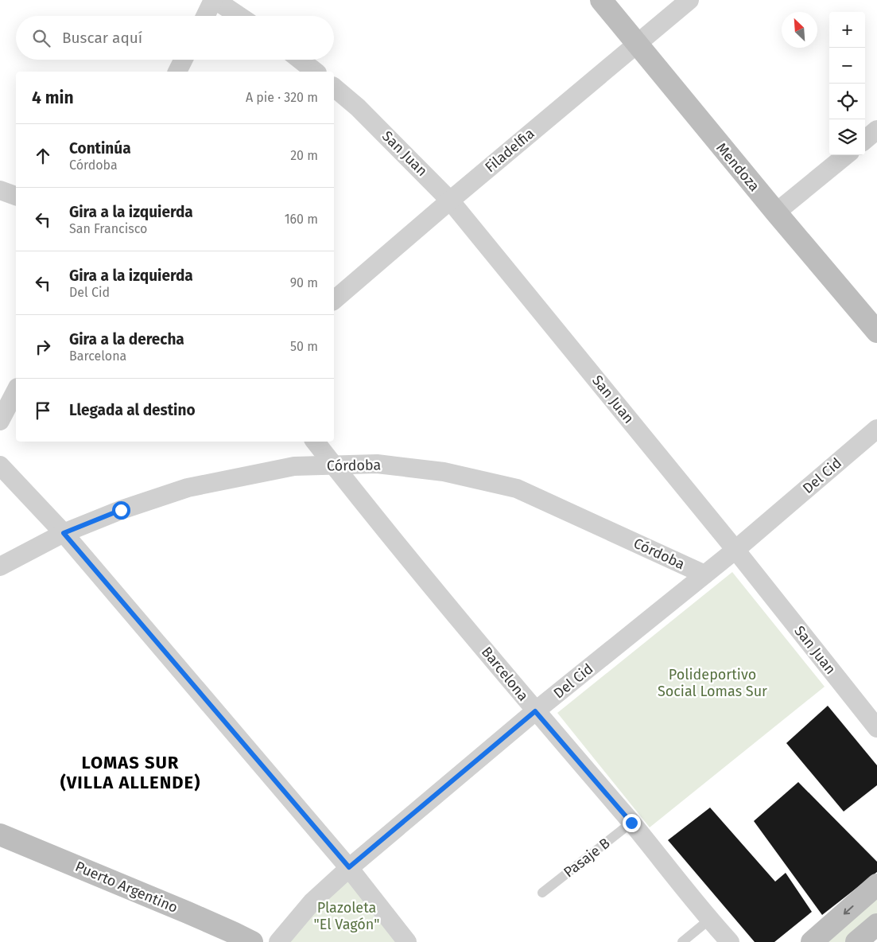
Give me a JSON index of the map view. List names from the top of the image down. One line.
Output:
{"streets":{"main road":["Mendoza","Puerto Argentino"],"street":["Filadelfia","San Juan","Córdoba","Del Cid","Barcelona"],"lane":["Pasaje B"]},"crossings":[["Filadelfia","San Juan"],["Filadelfia","Mendoza"],["San Juan","Del Cid"],["Córdoba","Del Cid"],["Córdoba","Barcelona"],["Del Cid","Barcelona"],["Barcelona","Pasaje B"]],"districts":["LOMAS SUR (VILLA ALLENDE)"],"parks":["Polideportivo Social Lomas Sur","Plazoleta \"El Vagón\""],"north":"top left","page":{"map_buttons":["+","−"],"search":"Buscar aquí","heading":["4 min","A pie · 320 m"],"list":[["Continúa","Córdoba","20 m"],["Gira a la izquierda","San Francisco","160 m"],["Gira a la izquierda","Del Cid","90 m"],["Gira a la derecha","Barcelona","50 m"],"Llegada al destino"]}}
